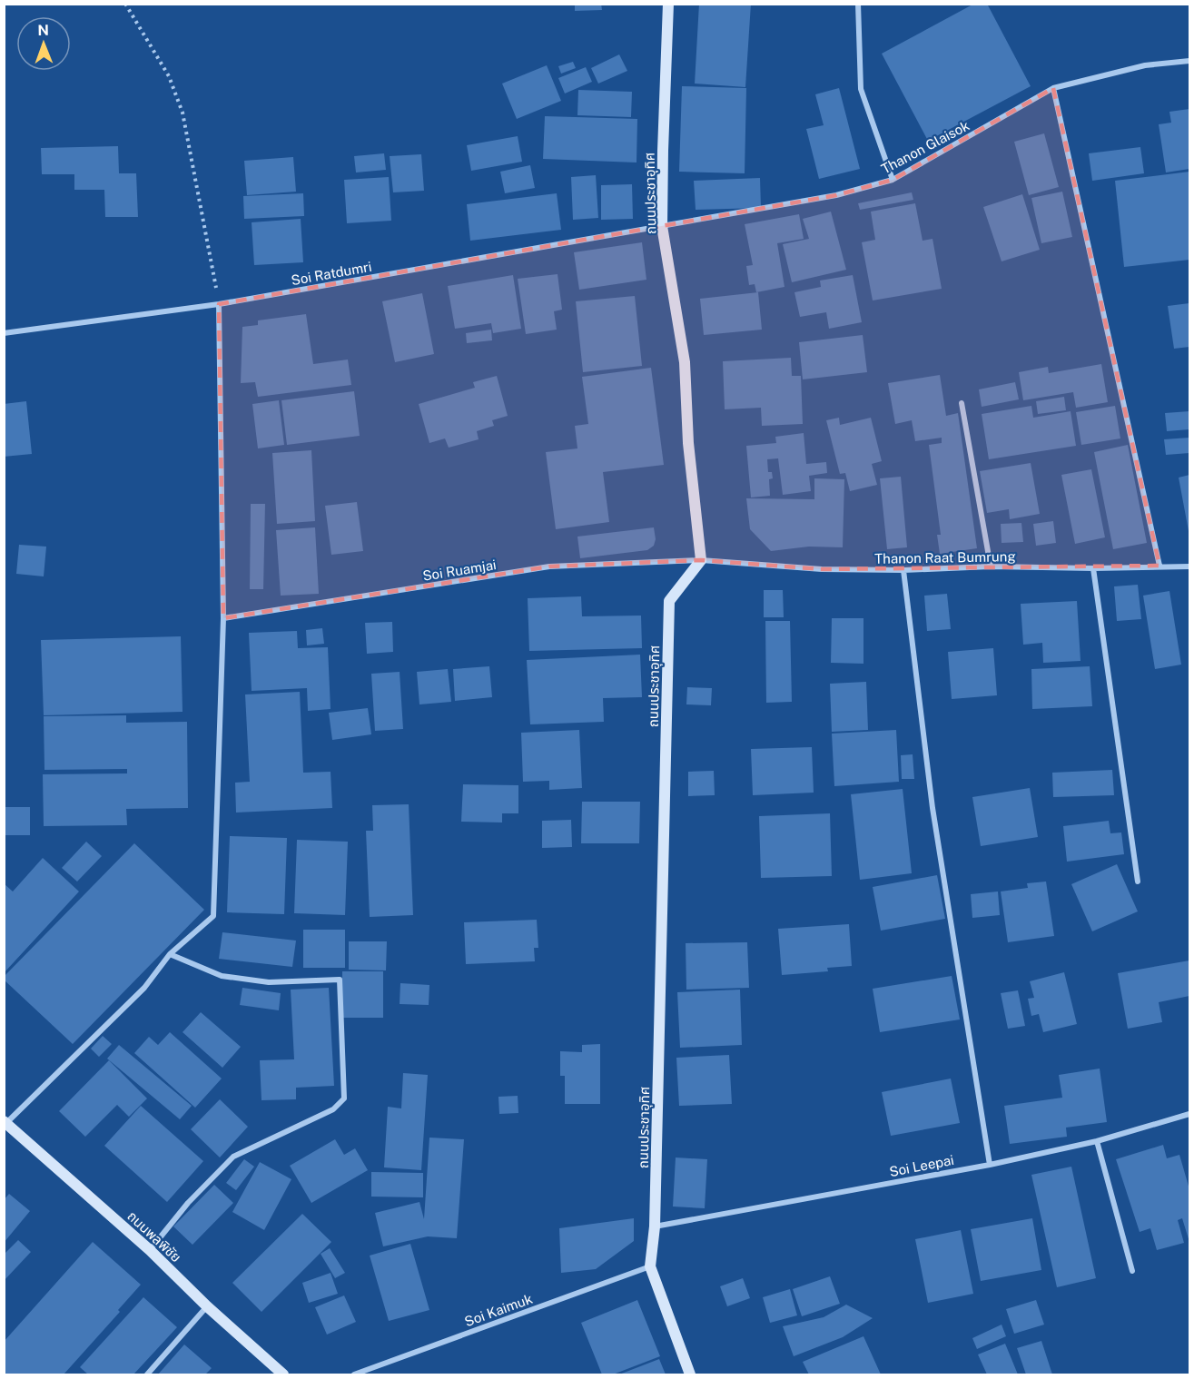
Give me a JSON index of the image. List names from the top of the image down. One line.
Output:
{"streets":{"street":["Thanon Glaisok","ถนนประชาอุทิศ","Soi Ratdumri","Thanon Raat Bumrung","Soi Ruamjai","Soi Leepai","ถนนพลพิชัย","Soi Kaimuk"]},"crossings":[["Thanon Glaisok","ถนนประชาอุทิศ"],["Thanon Glaisok","Soi Ratdumri"],["ถนนประชาอุทิศ","Soi Ratdumri"],["ถนนประชาอุทิศ","Thanon Raat Bumrung"],["ถนนประชาอุทิศ","Soi Ruamjai"],["ถนนประชาอุทิศ","Soi Leepai"],["ถนนประชาอุทิศ","Soi Kaimuk"],["Thanon Raat Bumrung","Soi Ruamjai"]],"north":"top"}
